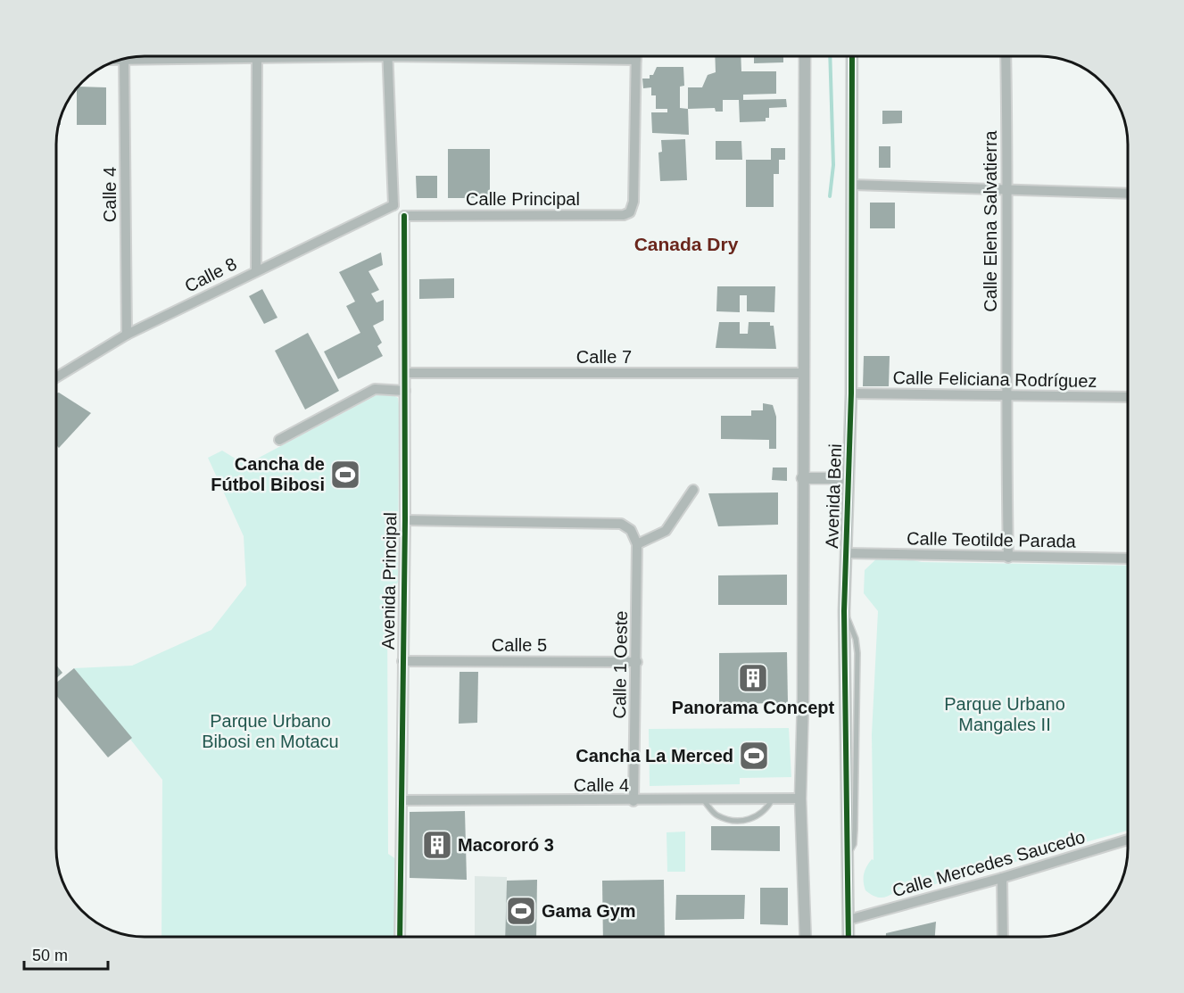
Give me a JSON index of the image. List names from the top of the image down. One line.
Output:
{"streets":{"street":["Calle 4","Calle Principal","Calle Elena Salvatierra","Calle 8","Calle 7","Calle Feliciana Rodríguez","Avenida Beni","Calle Teotilde Parada","Avenida Principal","Calle 5","Calle 1 Oeste","Calle Mercedes Saucedo"]},"crossings":[["Calle 4","Calle 8"],["Calle 4","Avenida Beni"],["Calle 4","Avenida Principal"],["Calle 4","Calle 1 Oeste"],["Calle Principal","Avenida Principal"],["Calle Elena Salvatierra","Calle Feliciana Rodríguez"],["Calle Elena Salvatierra","Calle Teotilde Parada"],["Calle 7","Avenida Beni"],["Calle 7","Avenida Principal"],["Calle Feliciana Rodríguez","Avenida Beni"],["Avenida Beni","Calle Teotilde Parada"],["Avenida Beni","Calle Mercedes Saucedo"],["Avenida Principal","Calle 5"],["Avenida Principal","Calle 1 Oeste"],["Calle 5","Calle 1 Oeste"]],"districts":["Canada Dry"],"parks":["Parque Urbano Mangales II","Parque Urbano Bibosi en Motacu"],"places":{"sports":["Cancha de Fútbol Bibosi","Cancha La Merced","Gama Gym"],"building":["Panorama Concept","Macororó 3"]},"scale_bar":"50 m"}
